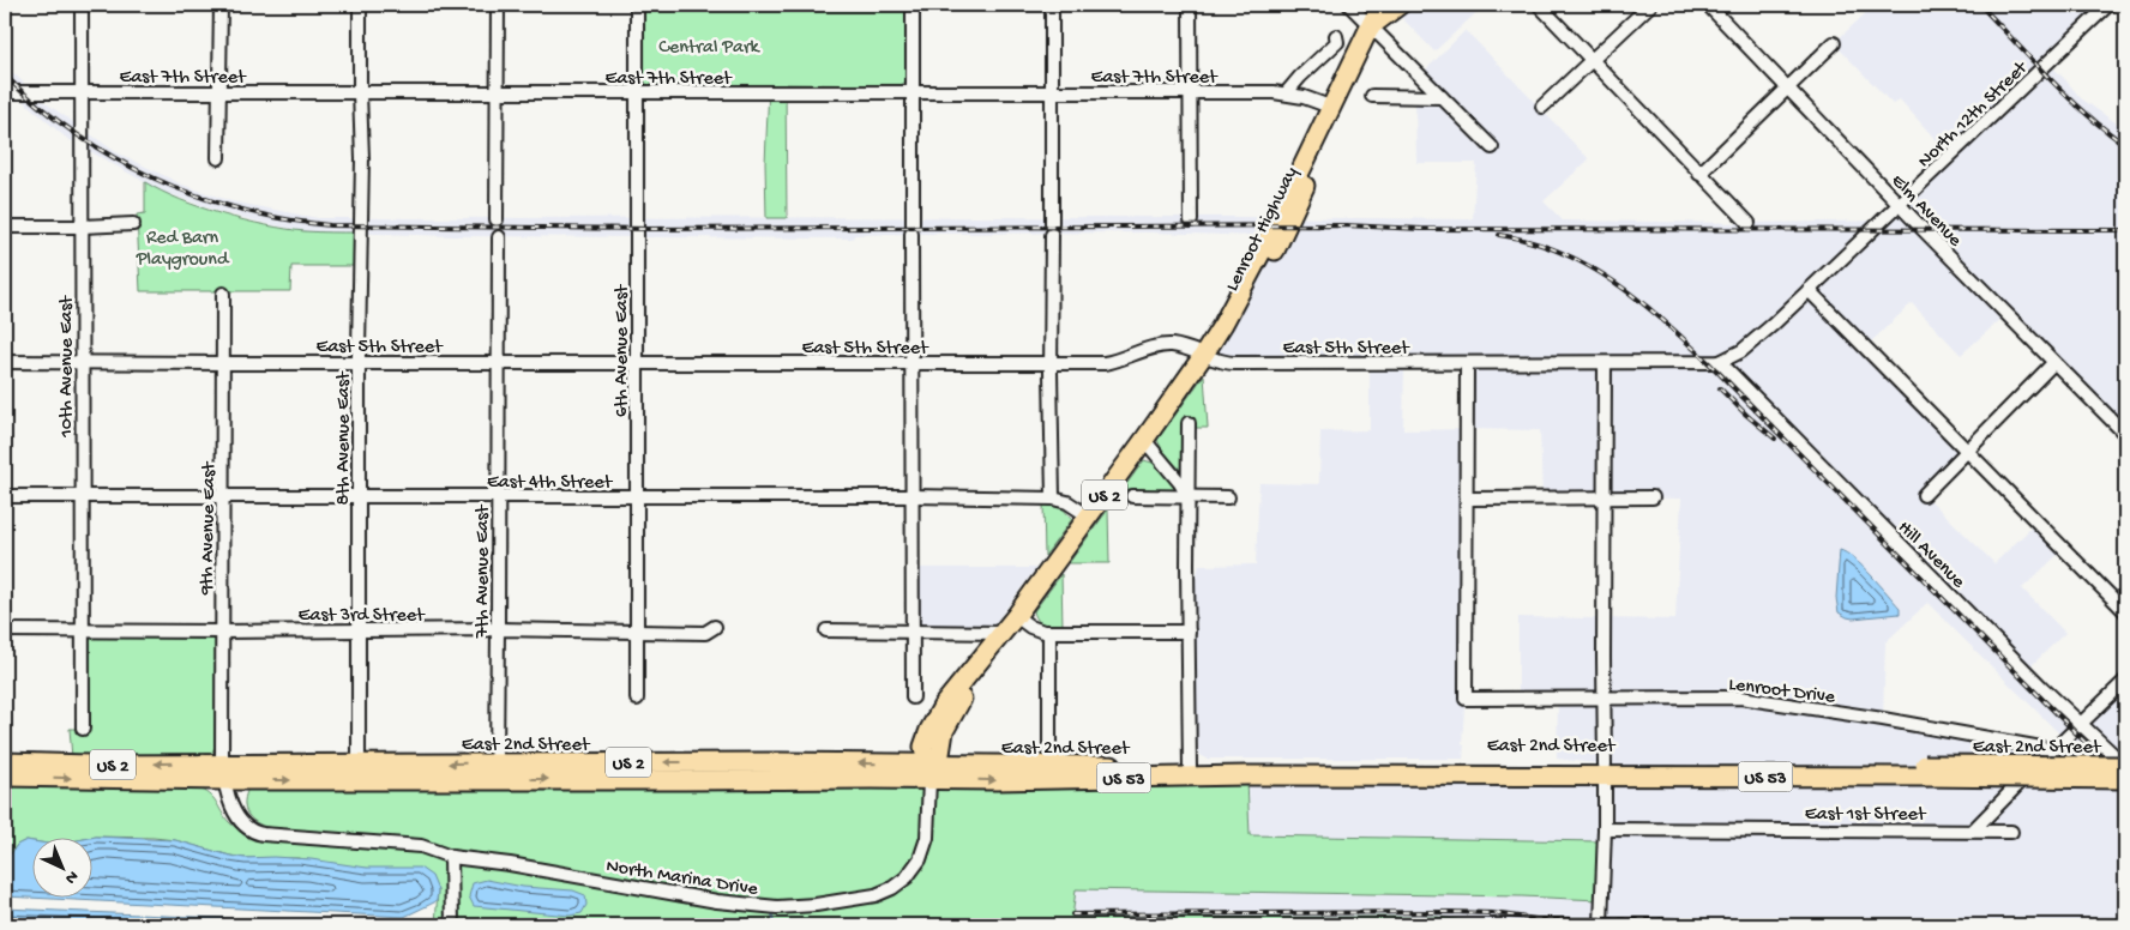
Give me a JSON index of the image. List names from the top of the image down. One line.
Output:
{"streets":{"highway":["Lenroot Highway","US 2","East 2nd Street","US 53"],"street":["East 7th Street","North 12th Street","Elm Avenue","East 5th Street","6th Avenue East","10th Avenue East","8th Avenue East","East 4th Street","9th Avenue East","Hill Avenue","7th Avenue East","East 3rd Street","Lenroot Drive","East 1st Street","North Marina Drive"]},"crossings":[["East 7th Street","Lenroot Highway"],["East 7th Street","6th Avenue East"],["East 7th Street","10th Avenue East"],["East 7th Street","8th Avenue East"],["North 12th Street","Elm Avenue"],["North 12th Street","East 5th Street"],["North 12th Street","Hill Avenue"],["Lenroot Highway","East 5th Street"],["Lenroot Highway","East 4th Street"],["Lenroot Highway","US 2"],["Lenroot Highway","East 2nd Street"],["Lenroot Highway","North Marina Drive"],["East 5th Street","6th Avenue East"],["East 5th Street","10th Avenue East"],["East 5th Street","8th Avenue East"],["East 5th Street","9th Avenue East"],["East 5th Street","Hill Avenue"],["East 5th Street","7th Avenue East"],["6th Avenue East","East 4th Street"],["6th Avenue East","East 3rd Street"],["10th Avenue East","East 4th Street"],["10th Avenue East","East 3rd Street"],["8th Avenue East","East 4th Street"],["8th Avenue East","East 3rd Street"],["8th Avenue East","East 2nd Street"],["East 4th Street","9th Avenue East"],["East 4th Street","7th Avenue East"],["9th Avenue East","East 3rd Street"],["9th Avenue East","East 2nd Street"],["9th Avenue East","North Marina Drive"],["Hill Avenue","East 2nd Street"],["7th Avenue East","East 3rd Street"],["7th Avenue East","East 2nd Street"],["East 2nd Street","North Marina Drive"]],"parks":["Central Park","Red Barn Playground"],"north":"bottom right"}
